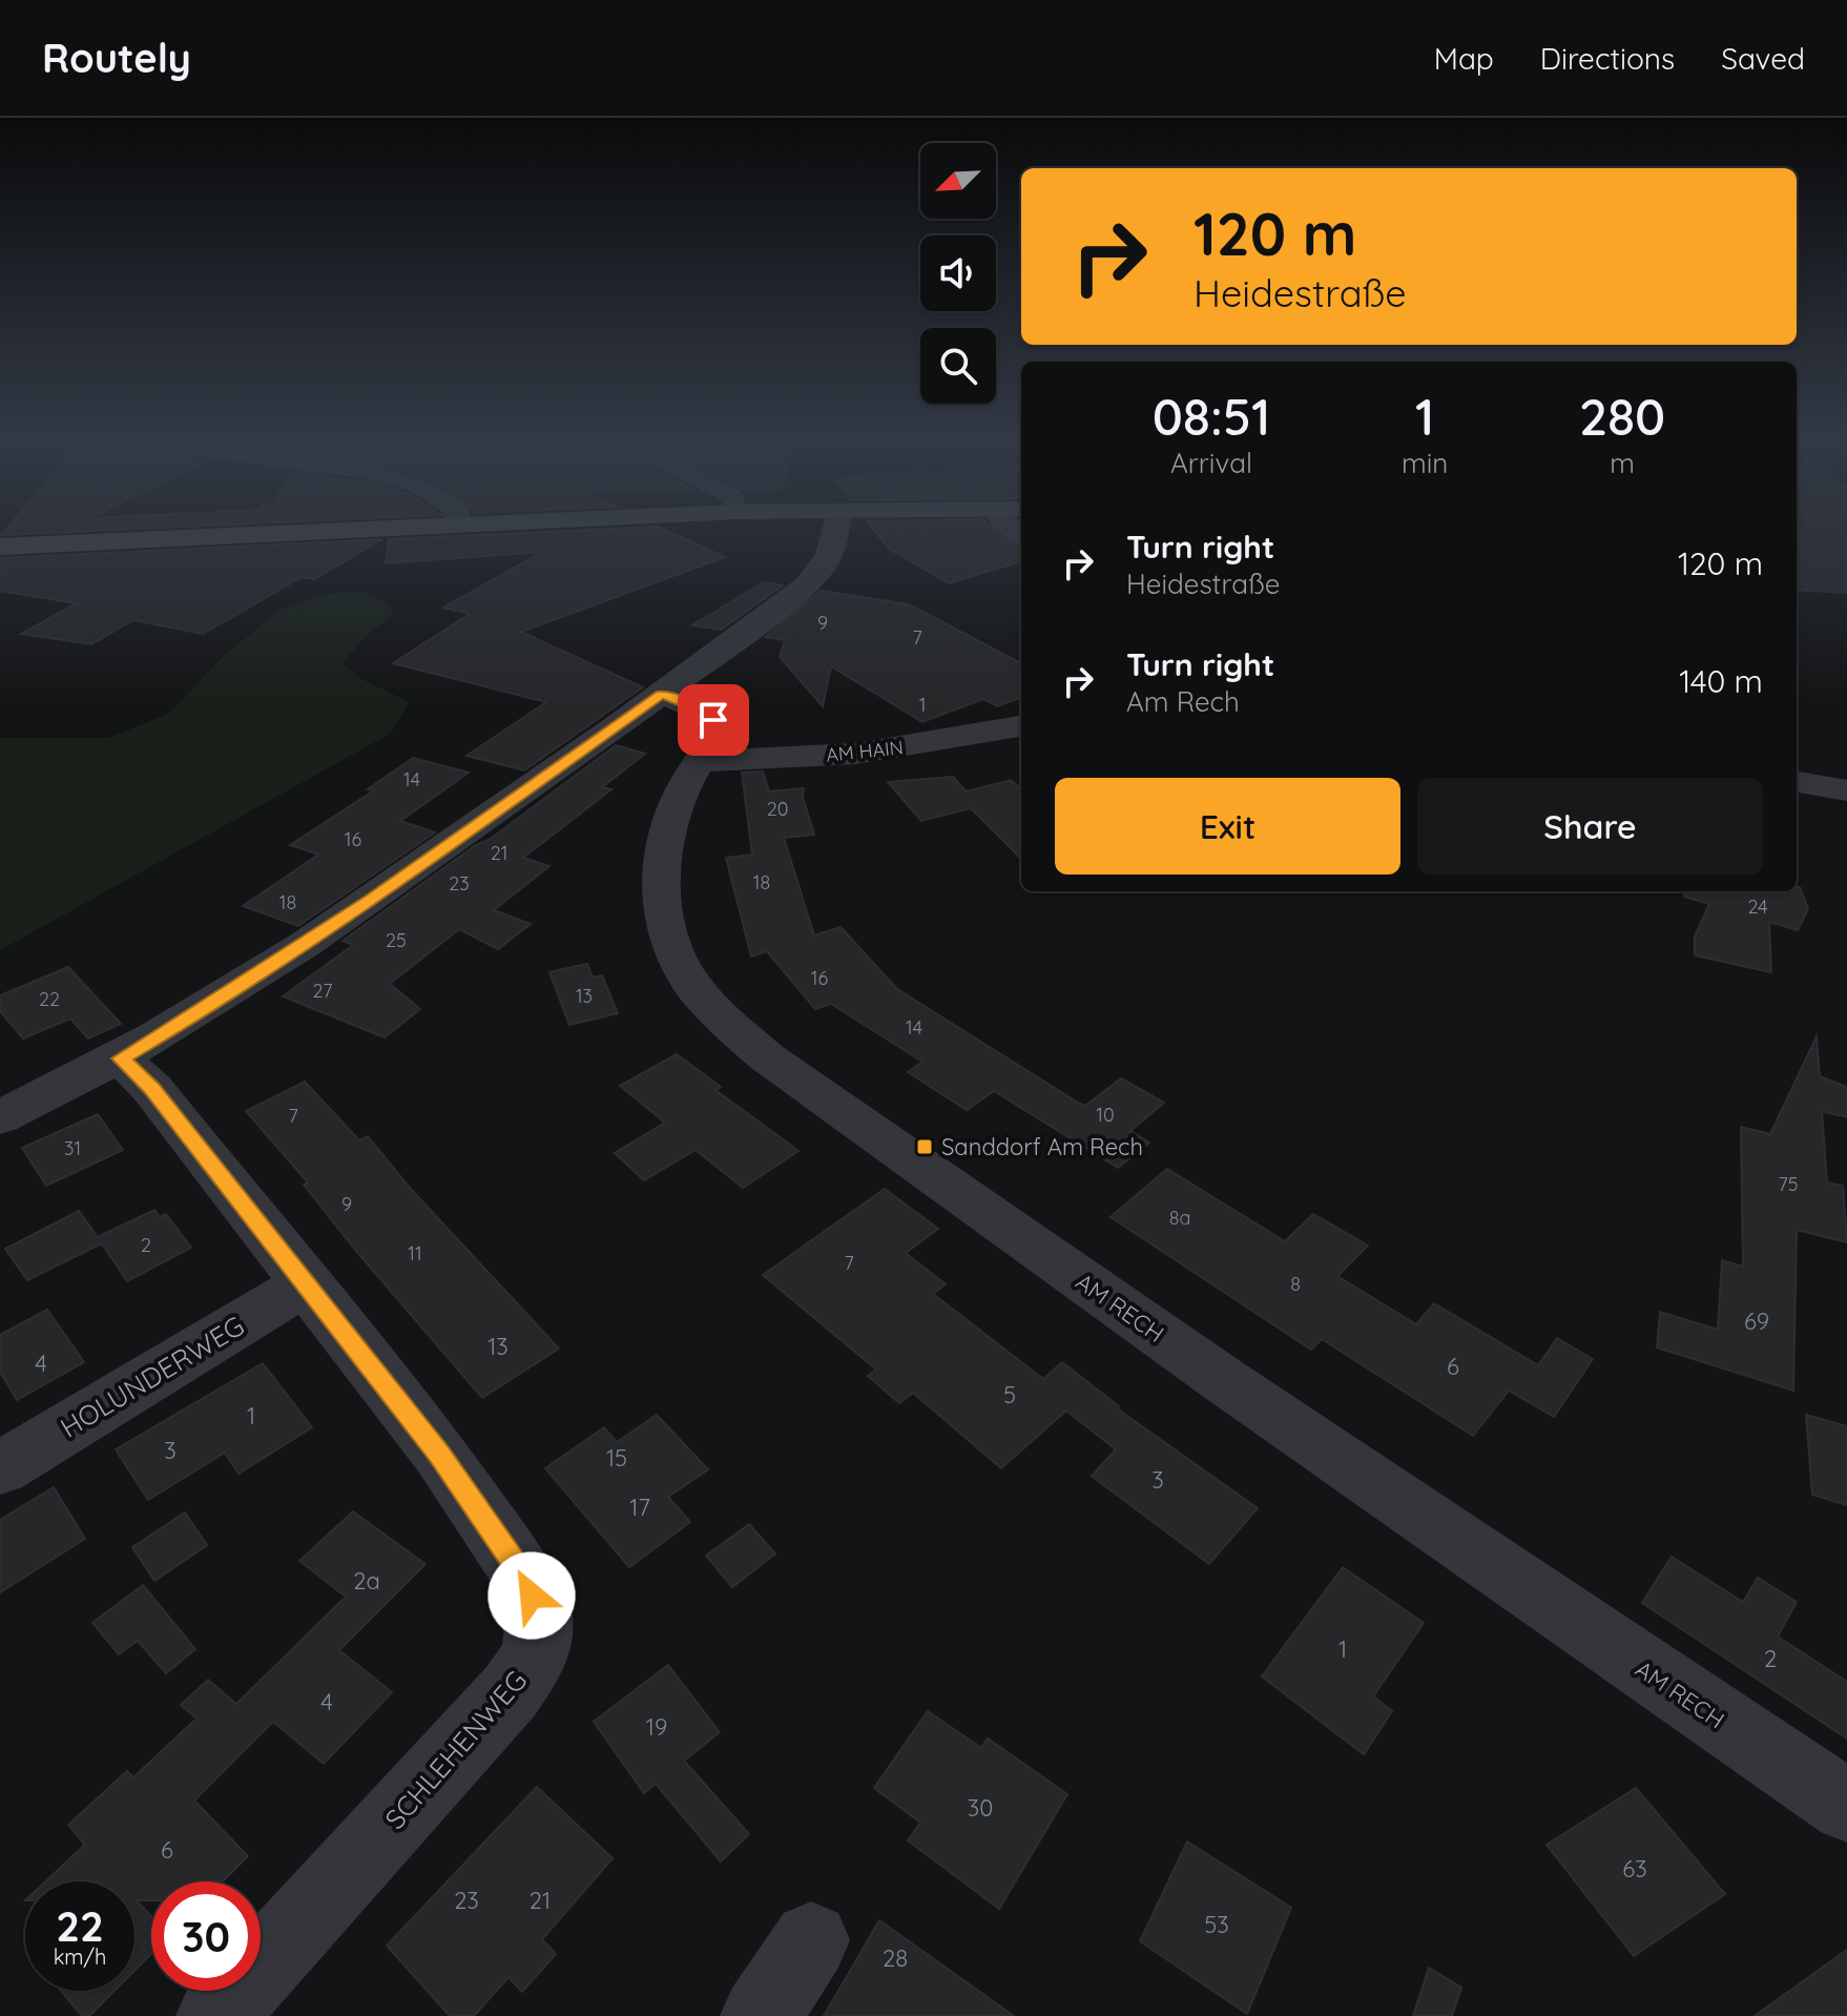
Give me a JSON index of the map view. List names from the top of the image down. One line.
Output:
{"streets":{"street":["AM HAIN","AM RECH","HOLUNDERWEG","SCHLEHENWEG"]},"crossings":[["AM HAIN","AM RECH"],["HOLUNDERWEG","SCHLEHENWEG"]],"places":{"transit":["Sanddorf Am Rech"]},"house_numbers":["9","7","1","14","20","16","21","18","23","18","24","25","16","27","13","22","14","10","7","31","75","9","8a","2","11","7","8","69","13","4","6","5","1","3","15","3","17","2a","1","2","4","19","30","6","63","23","21","53","28"],"north":"bottom left","page":{"header":"Routely","nav":["Map","Directions","Saved"],"turn":["120 m","Heidestraße"],"eta":["08:51","Arrival","1","min","280","m"],"list":[{"name":"Turn right","note":"Heidestraße","value":"120 m"},{"name":"Turn right","note":"Am Rech","value":"140 m"}],"buttons":["Exit","Share"],"speed":"22 km/h","limit":"30"}}
